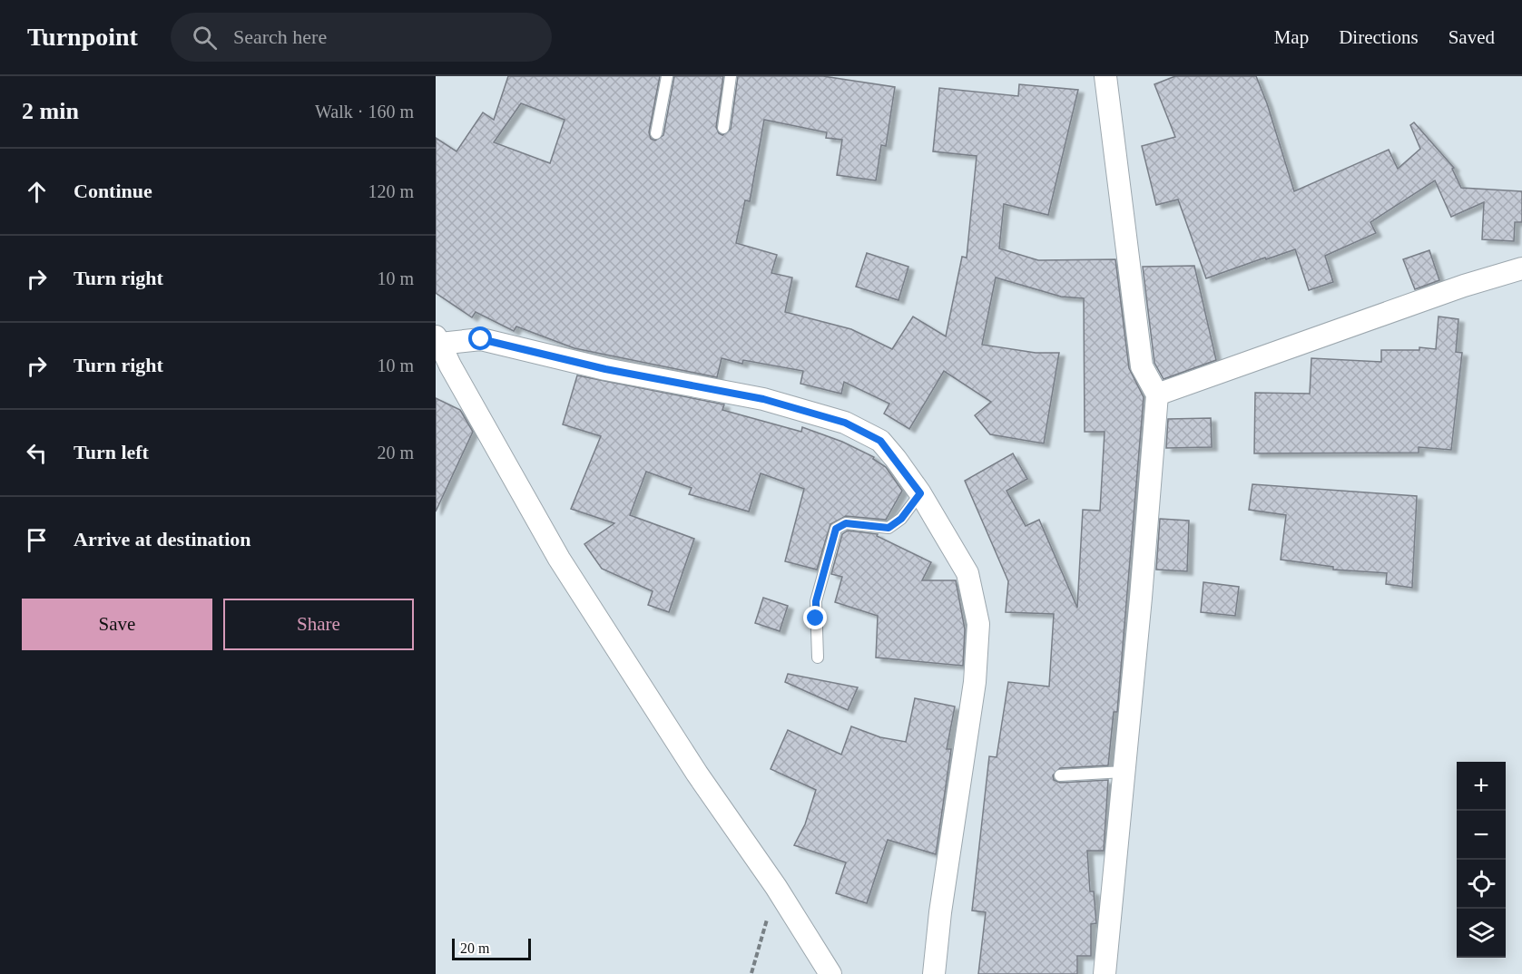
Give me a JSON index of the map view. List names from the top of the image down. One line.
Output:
{"scale_bar":"20 m","page":{"header":"Turnpoint","search":"Search here","nav":["Map","Directions","Saved"],"heading":["2 min","Walk · 160 m"],"list":[["Continue","120 m"],["Turn right","10 m"],["Turn right","10 m"],["Turn left","20 m"],"Arrive at destination"],"buttons":["Save","Share"],"map_buttons":["+","−"],"scale":"20 m"}}
